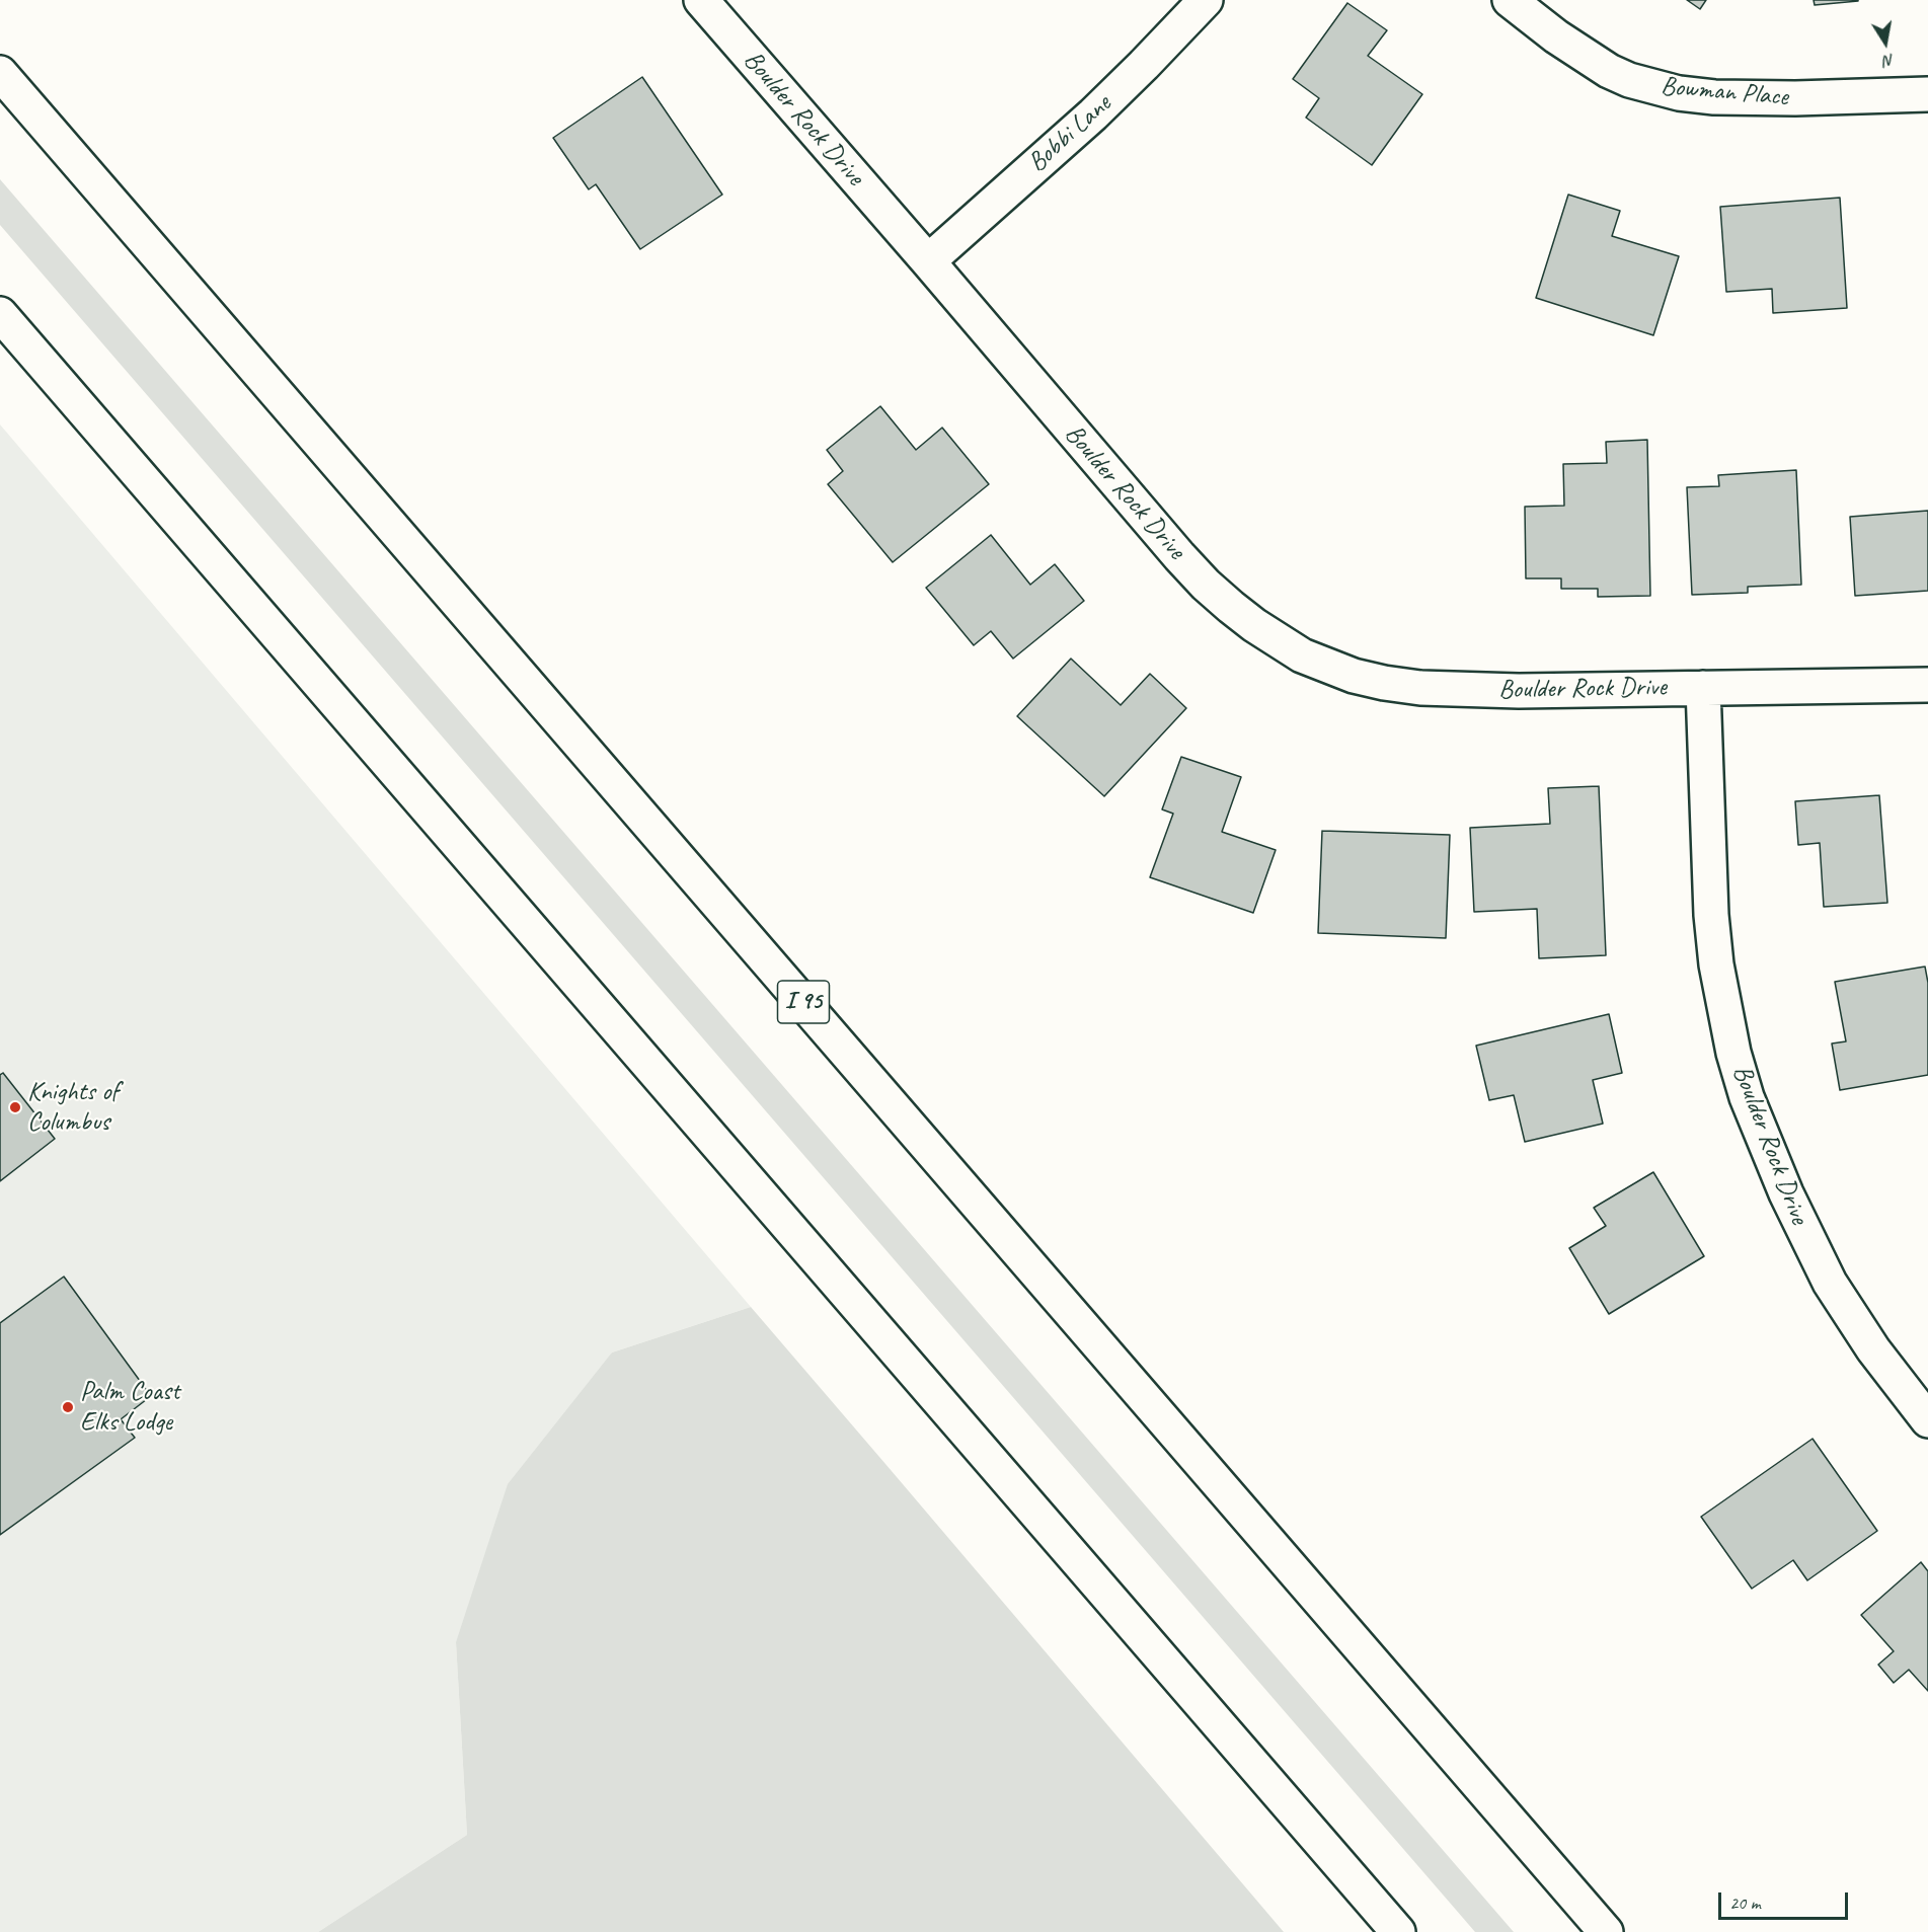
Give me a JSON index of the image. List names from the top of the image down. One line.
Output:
{"streets":{"main road":["Bowman Place","Boulder Rock Drive","Bobbi Lane","I 95"]},"crossings":[["Boulder Rock Drive","Bobbi Lane"]],"places":["Knights of Columbus","Palm Coast Elks Lodge"],"scale_bar":"20 m","north":"bottom"}
